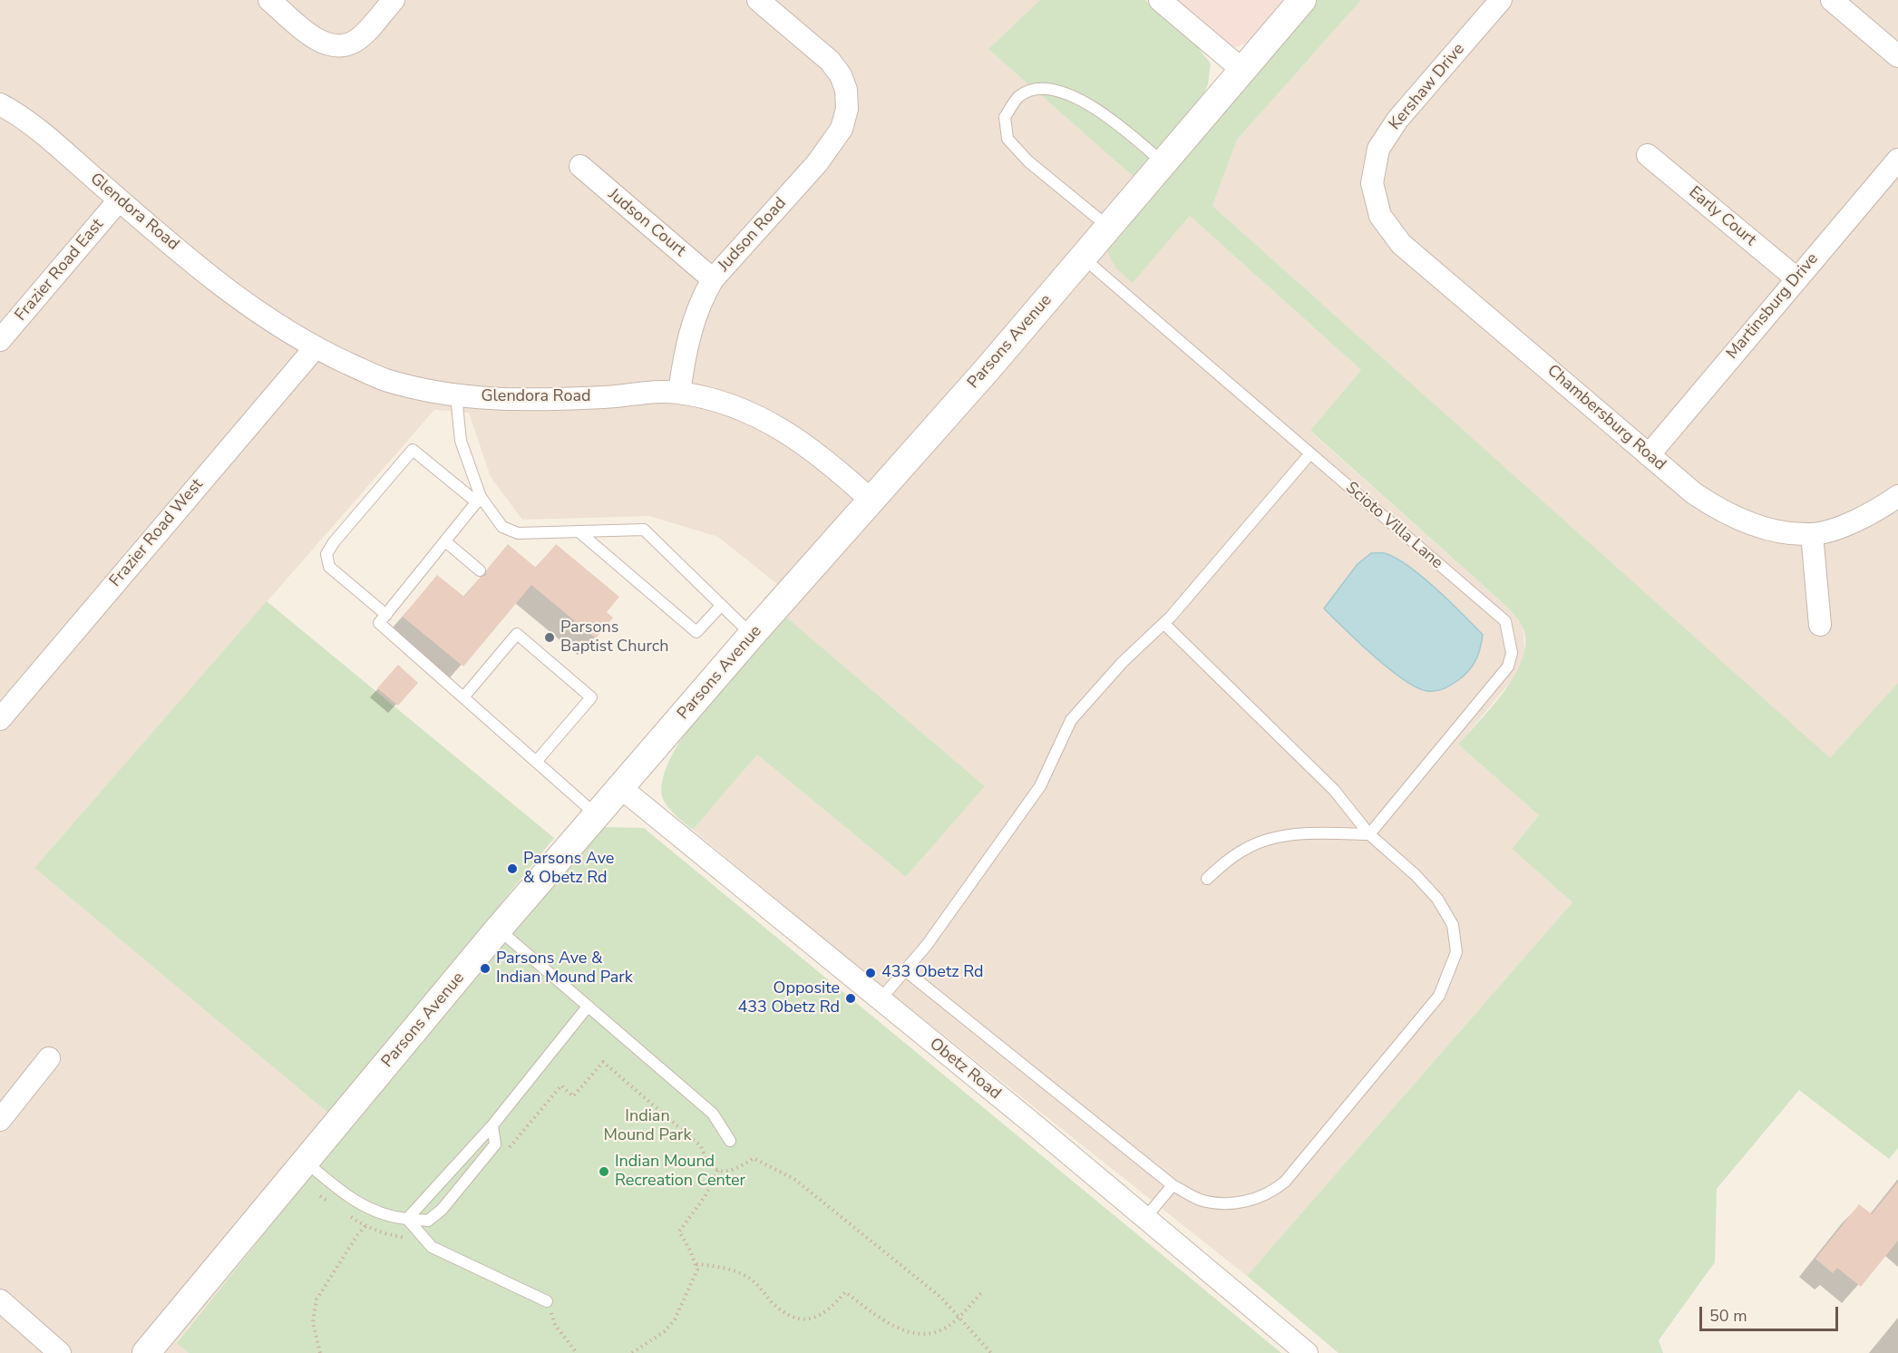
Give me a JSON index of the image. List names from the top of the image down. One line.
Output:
{"streets":{"street":["Kershaw Drive","Glendora Road","Early Court","Judson Court","Judson Road","Frazier Road East","Martinsburg Drive","Parsons Avenue","Chambersburg Road","Frazier Road West","Obetz Road"],"lane":["Scioto Villa Lane"]},"crossings":[["Kershaw Drive","Chambersburg Road"],["Glendora Road","Judson Road"],["Glendora Road","Frazier Road East"],["Glendora Road","Parsons Avenue"],["Glendora Road","Frazier Road West"],["Early Court","Martinsburg Drive"],["Judson Court","Judson Road"],["Martinsburg Drive","Chambersburg Road"],["Parsons Avenue","Scioto Villa Lane"],["Parsons Avenue","Obetz Road"]],"parks":["Indian Mound Park"],"places":["Parsons Baptist Church","Parsons Ave & Obetz Rd","Parsons Ave & Indian Mound Park","433 Obetz Rd","Opposite 433 Obetz Rd","Indian Mound Recreation Center"],"scale_bar":"50 m"}
